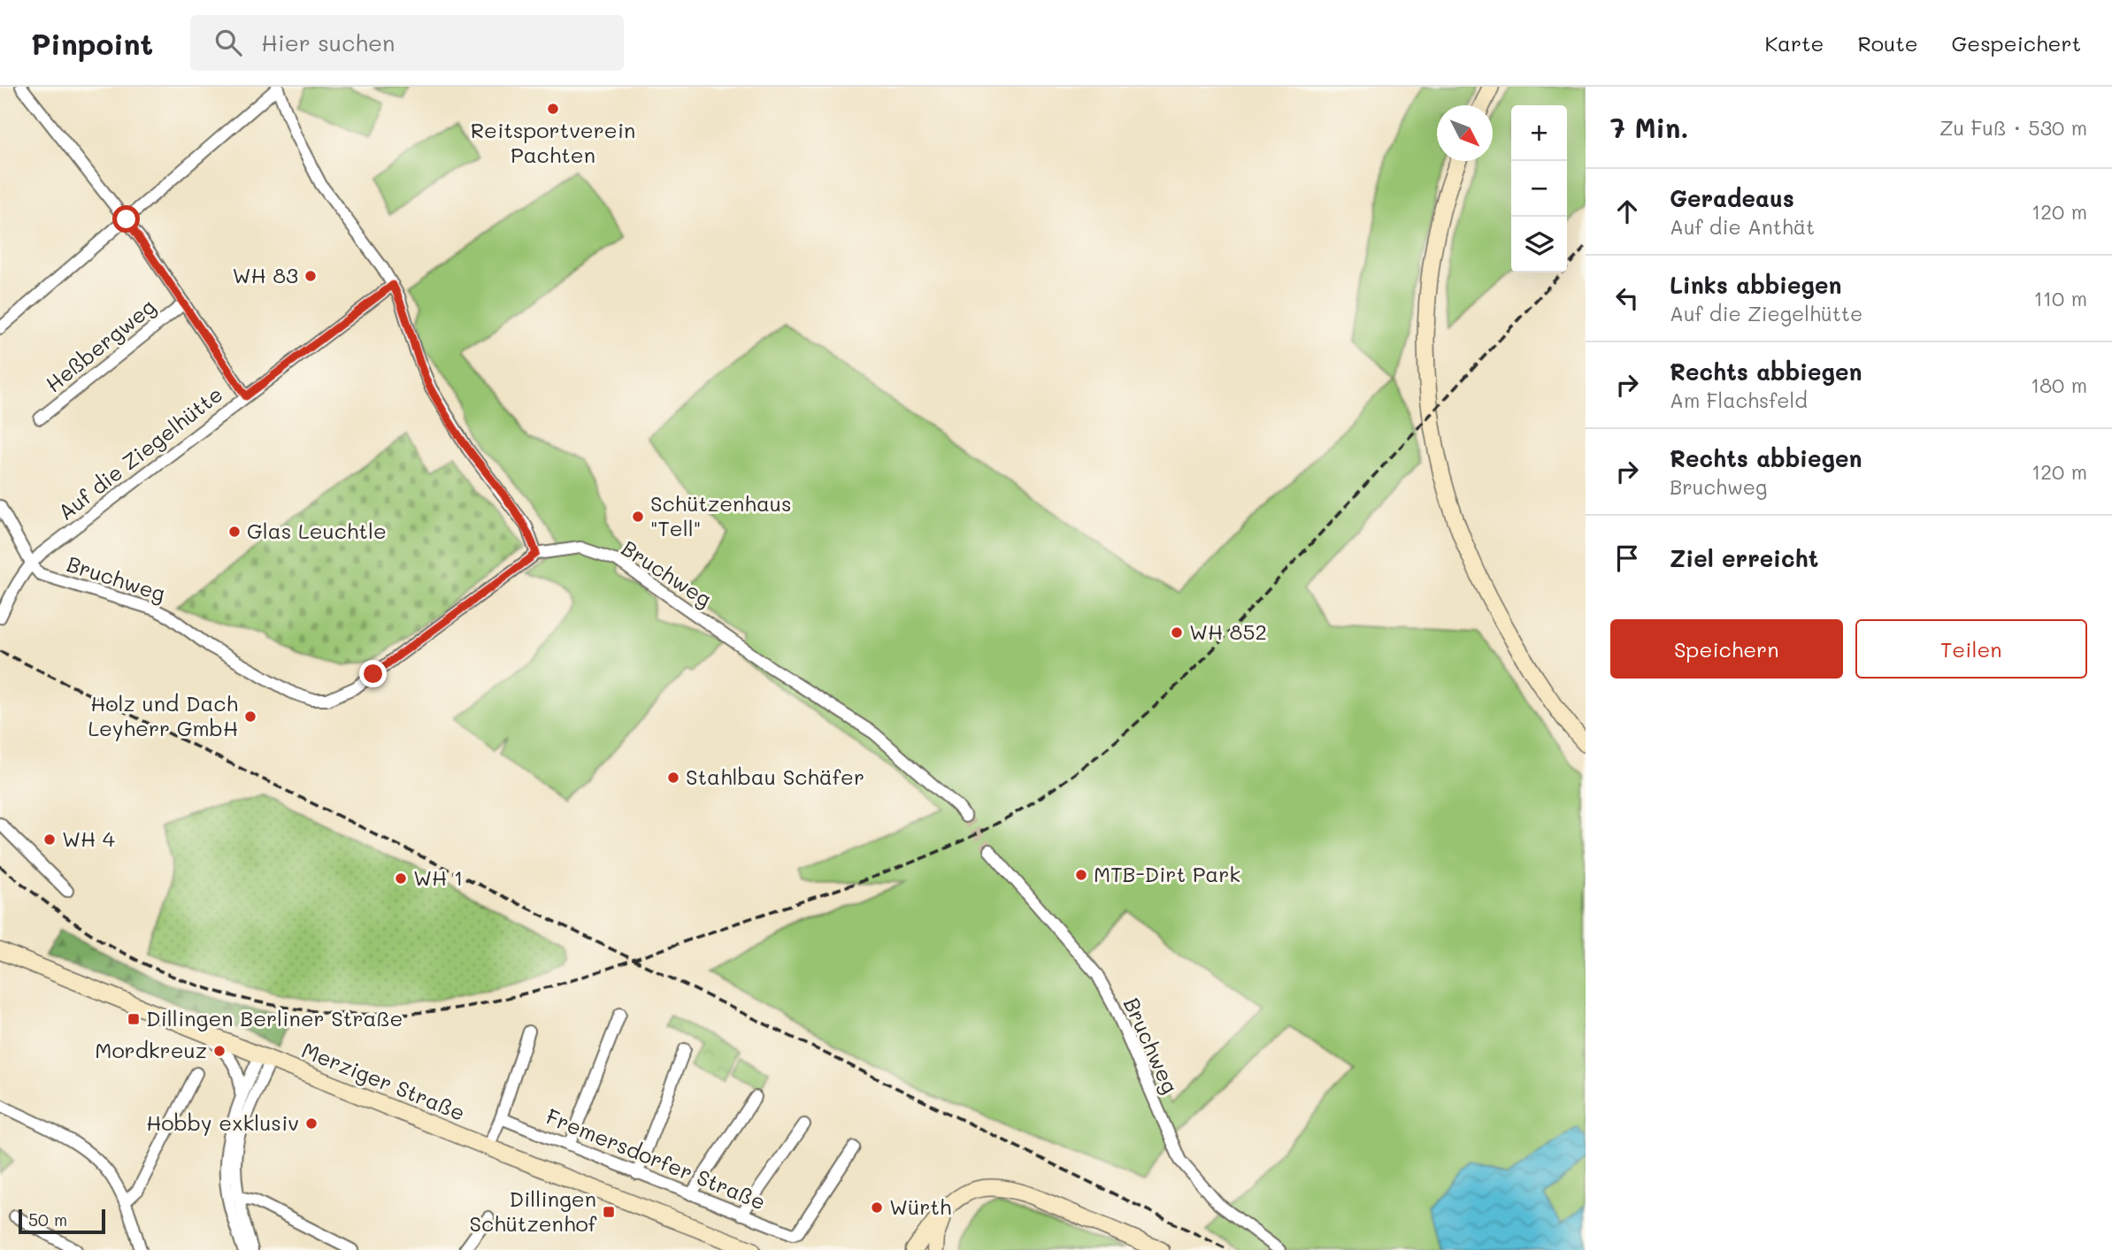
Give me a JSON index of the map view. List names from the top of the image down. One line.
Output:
{"streets":{"main road":["Merziger Straße"],"street":["Heßbergweg","Auf die Ziegelhütte","Bruchweg","Fremersdorfer Straße"]},"crossings":[["Auf die Ziegelhütte","Bruchweg"]],"places":{"other":["Reitsportverein Pachten","WH 83","Schützenhaus \"Tell\"","Glas Leuchtle","WH 852","Holz und Dach Leyherr GmbH","Stahlbau Schäfer","WH 4","MTB-Dirt Park","WH 1","Mordkreuz","Hobby exklusiv","Würth"],"transit":["Dillingen Berliner Straße","Dillingen Schützenhof"]},"scale_bar":"50 m","north":"bottom right","page":{"header":"Pinpoint","search":"Hier suchen","nav":["Karte","Route","Gespeichert"],"heading":["7 Min.","Zu Fuß · 530 m"],"map_buttons":["+","−"],"list":[["Geradeaus","Auf die Anthät","120 m"],["Links abbiegen","Auf die Ziegelhütte","110 m"],["Rechts abbiegen","Am Flachsfeld","180 m"],["Rechts abbiegen","Bruchweg","120 m"],"Ziel erreicht"],"buttons":["Speichern","Teilen"],"scale":"50 m"}}
